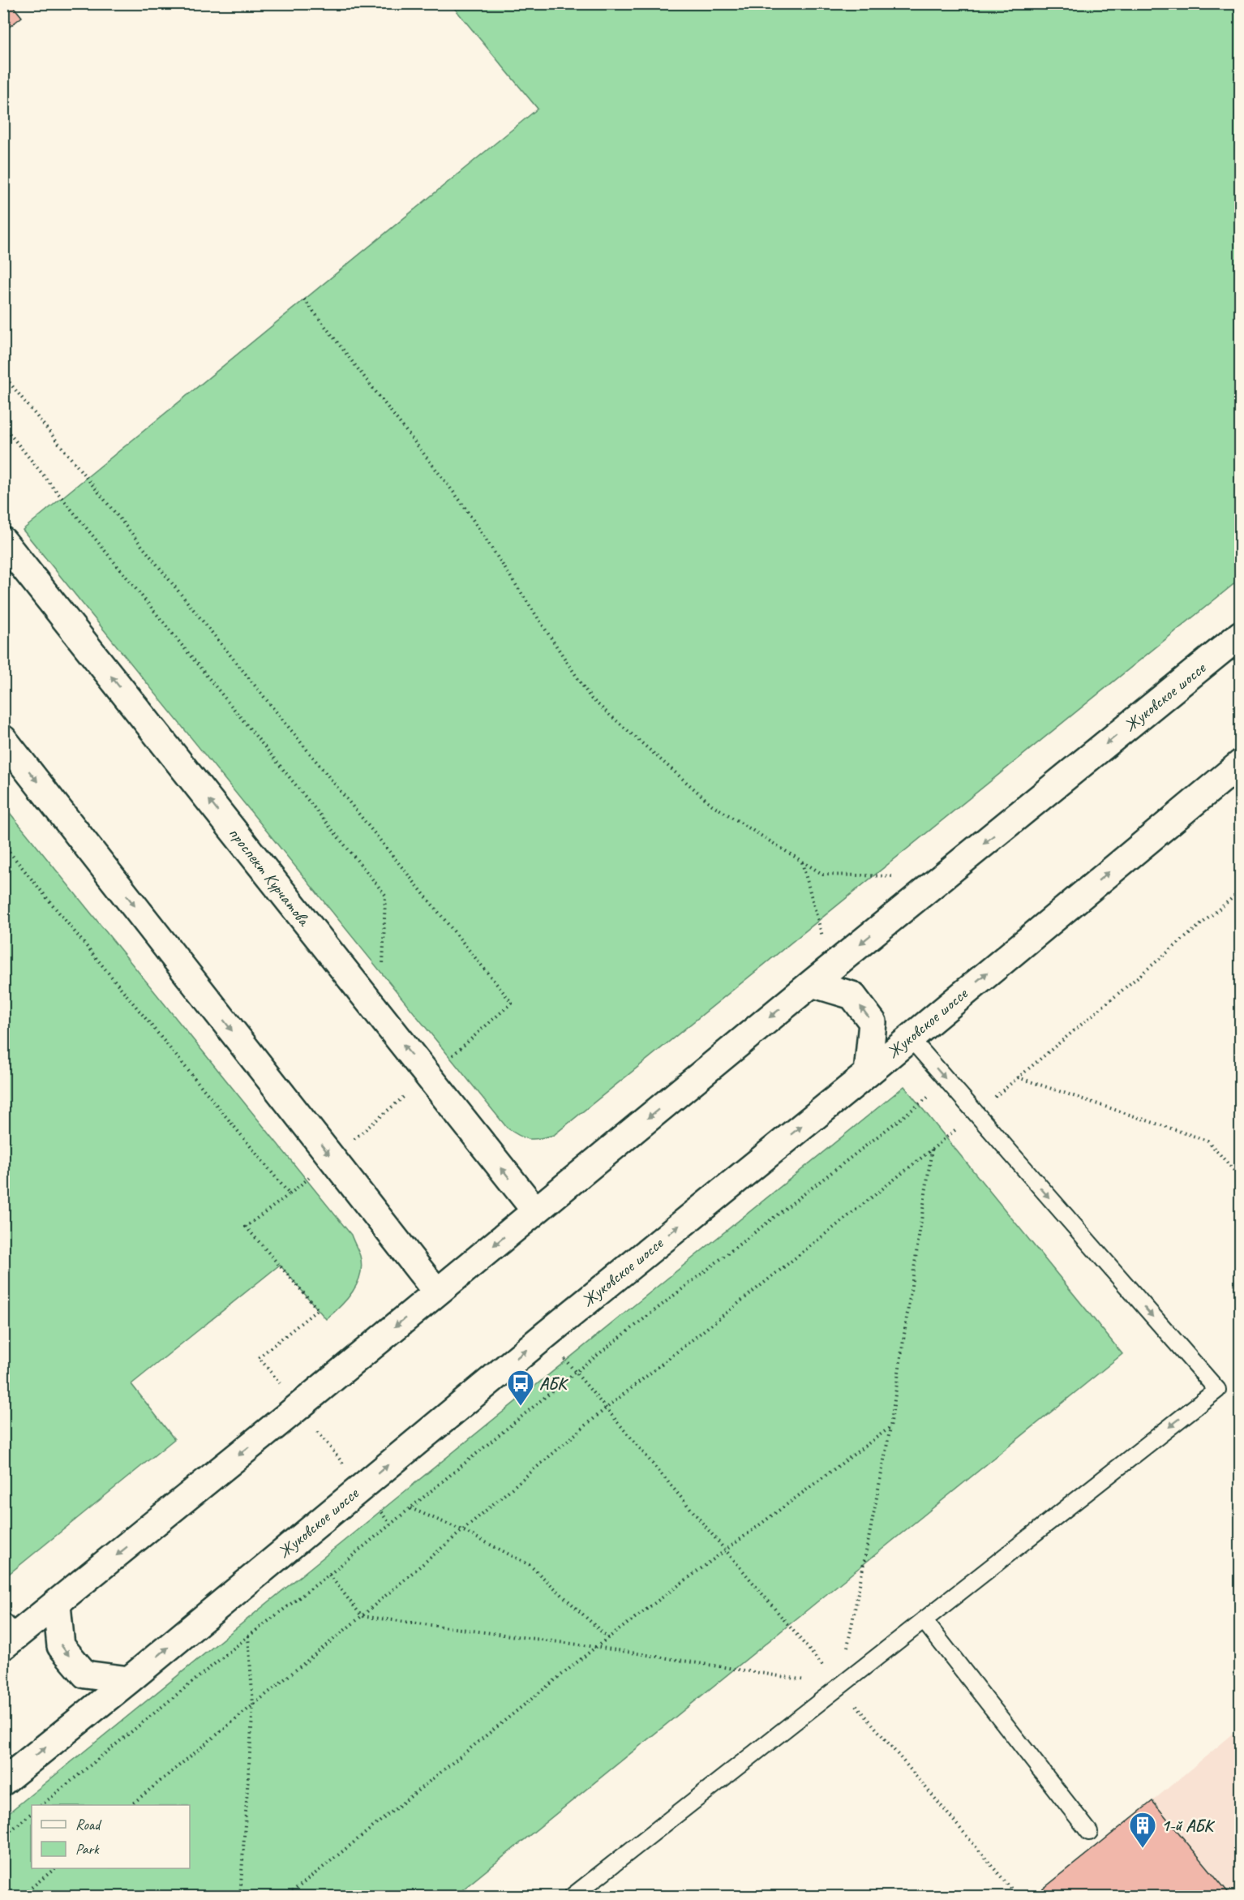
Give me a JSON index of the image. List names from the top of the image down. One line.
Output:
{"streets":{"main road":["Жуковское шоссе","проспект Курчатова"]},"crossings":[["Жуковское шоссе","проспект Курчатова"]],"places":{"bus stop":["АБК"],"building":["1-й АБК"]},"legend":["Road","Park"]}
